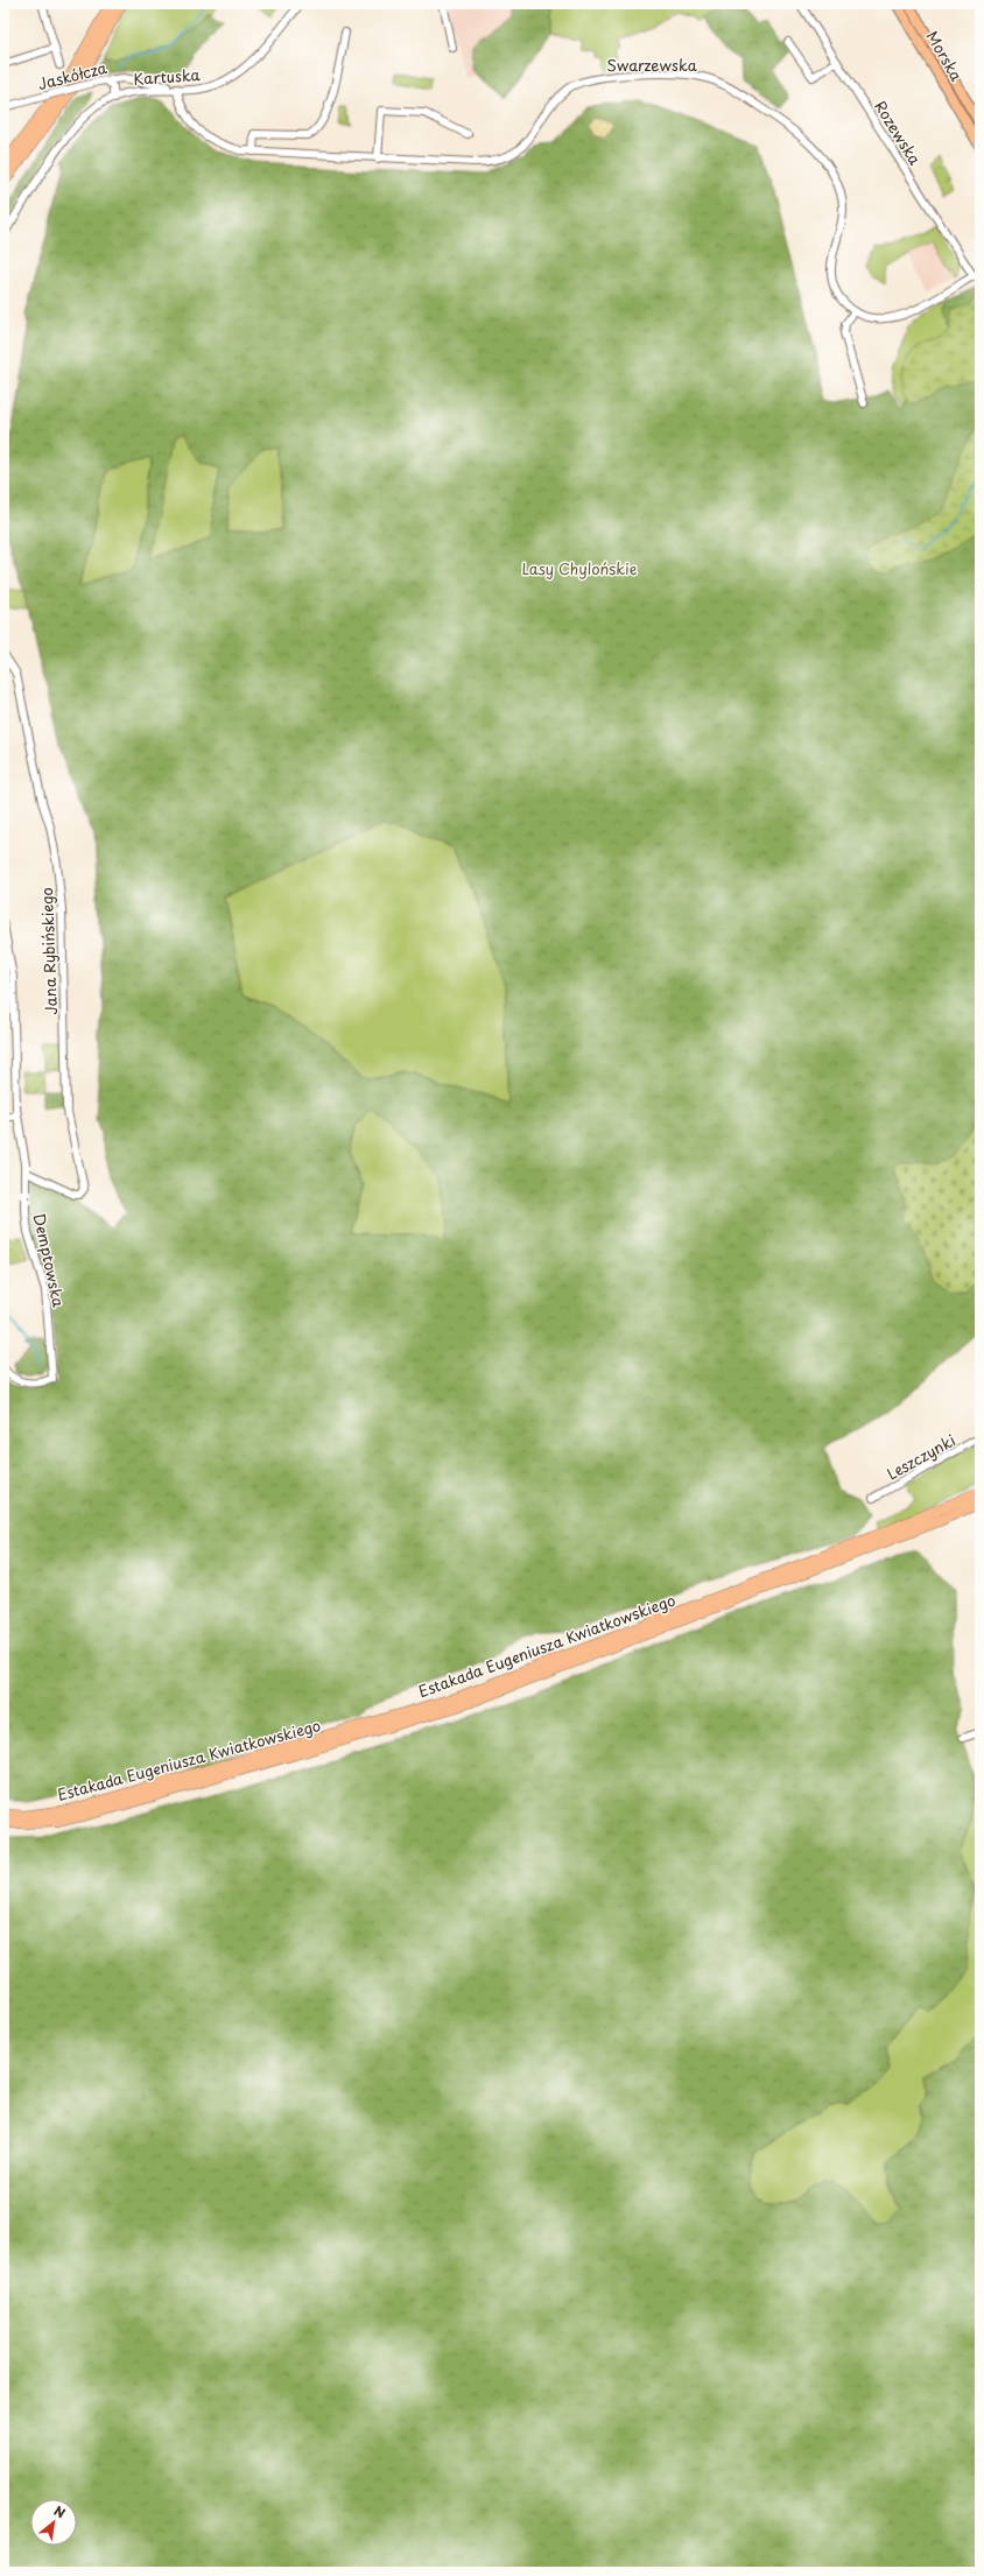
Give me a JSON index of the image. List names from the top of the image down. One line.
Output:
{"streets":{"highway":["Estakada Eugeniusza Kwiatkowskiego"],"main road":["Morska"],"street":["Swarzewska","Jaskółcza","Kartuska","Rozewska","Jana Rybińskiego","Demptowska","Leszczynki"]},"crossings":[["Swarzewska","Jaskółcza"],["Swarzewska","Kartuska"],["Swarzewska","Rozewska"],["Jaskółcza","Kartuska"],["Jana Rybińskiego","Demptowska"]],"parks":["Lasy Chylońskie"],"north":"top right"}
